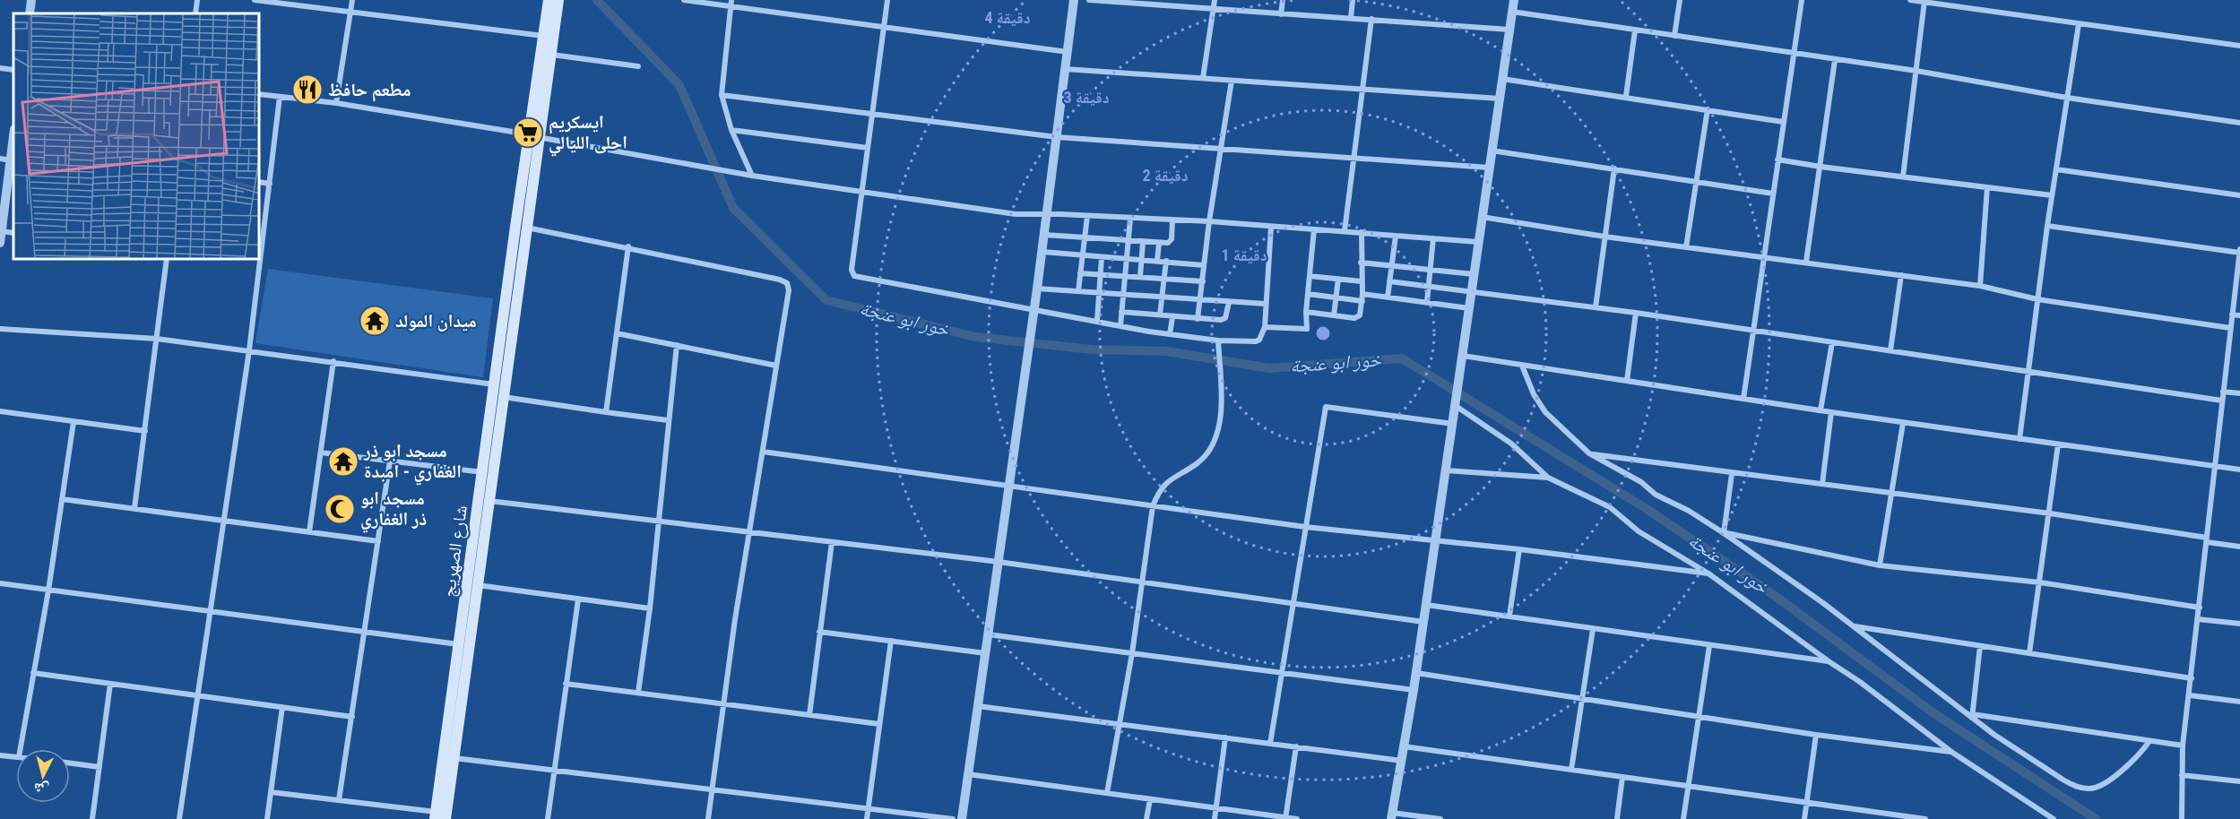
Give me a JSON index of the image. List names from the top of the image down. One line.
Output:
{"streets":{"main road":["شارع الصهريج"]},"water":["خور ابو عنجة"],"places":{"restaurant":["مطعم حافظ"],"supermarket":["ايسكريم احلى الليالي"],"temple":["ميدان المولد","مسجد ابو ذر الغفاري - امبدة"],"mosque":["مسجد ابو ذر الغفاري"]},"north":"bottom","rings":["4 دقيقة","3 دقيقة","2 دقيقة","1 دقيقة"]}
